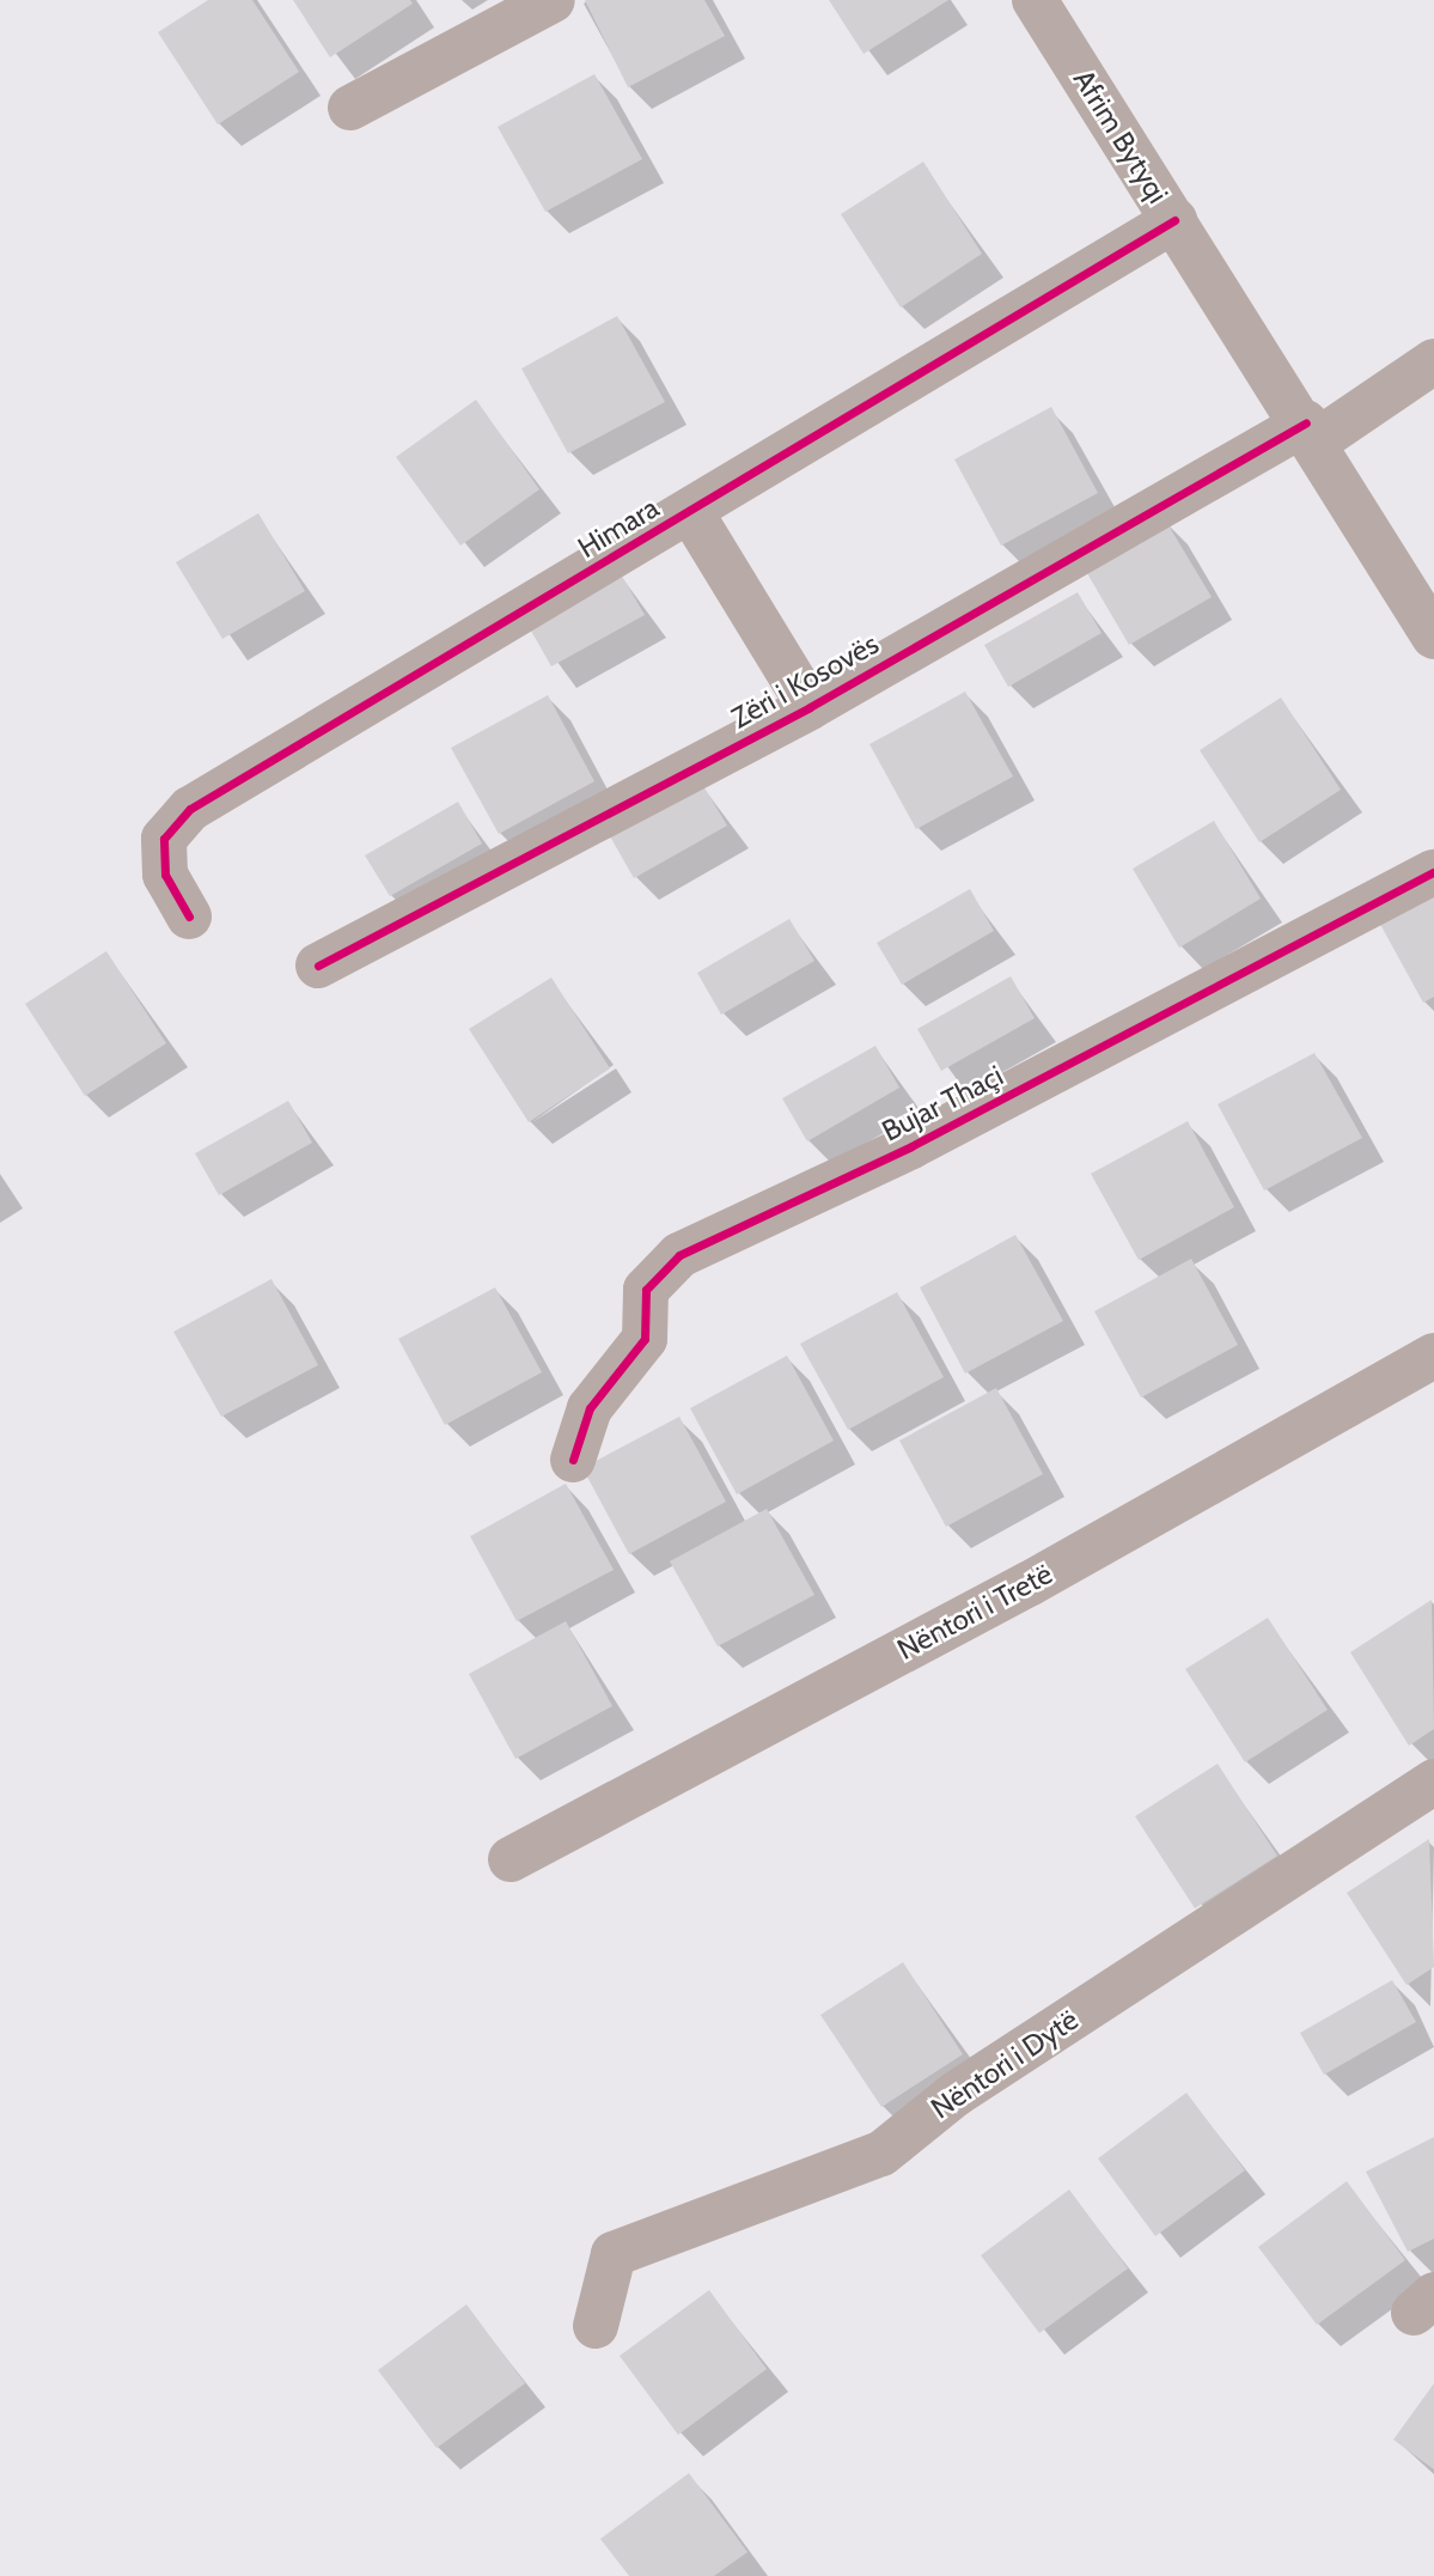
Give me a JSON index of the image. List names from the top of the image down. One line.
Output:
{"streets":{"street":["Afrim Bytyqi","Himara","Zëri i Kosovës","Bujar Thaçi","Nëntori i Tretë","Nëntori i Dytë"]},"crossings":[["Afrim Bytyqi","Himara"],["Afrim Bytyqi","Zëri i Kosovës"],["Himara","Zëri i Kosovës"]]}
